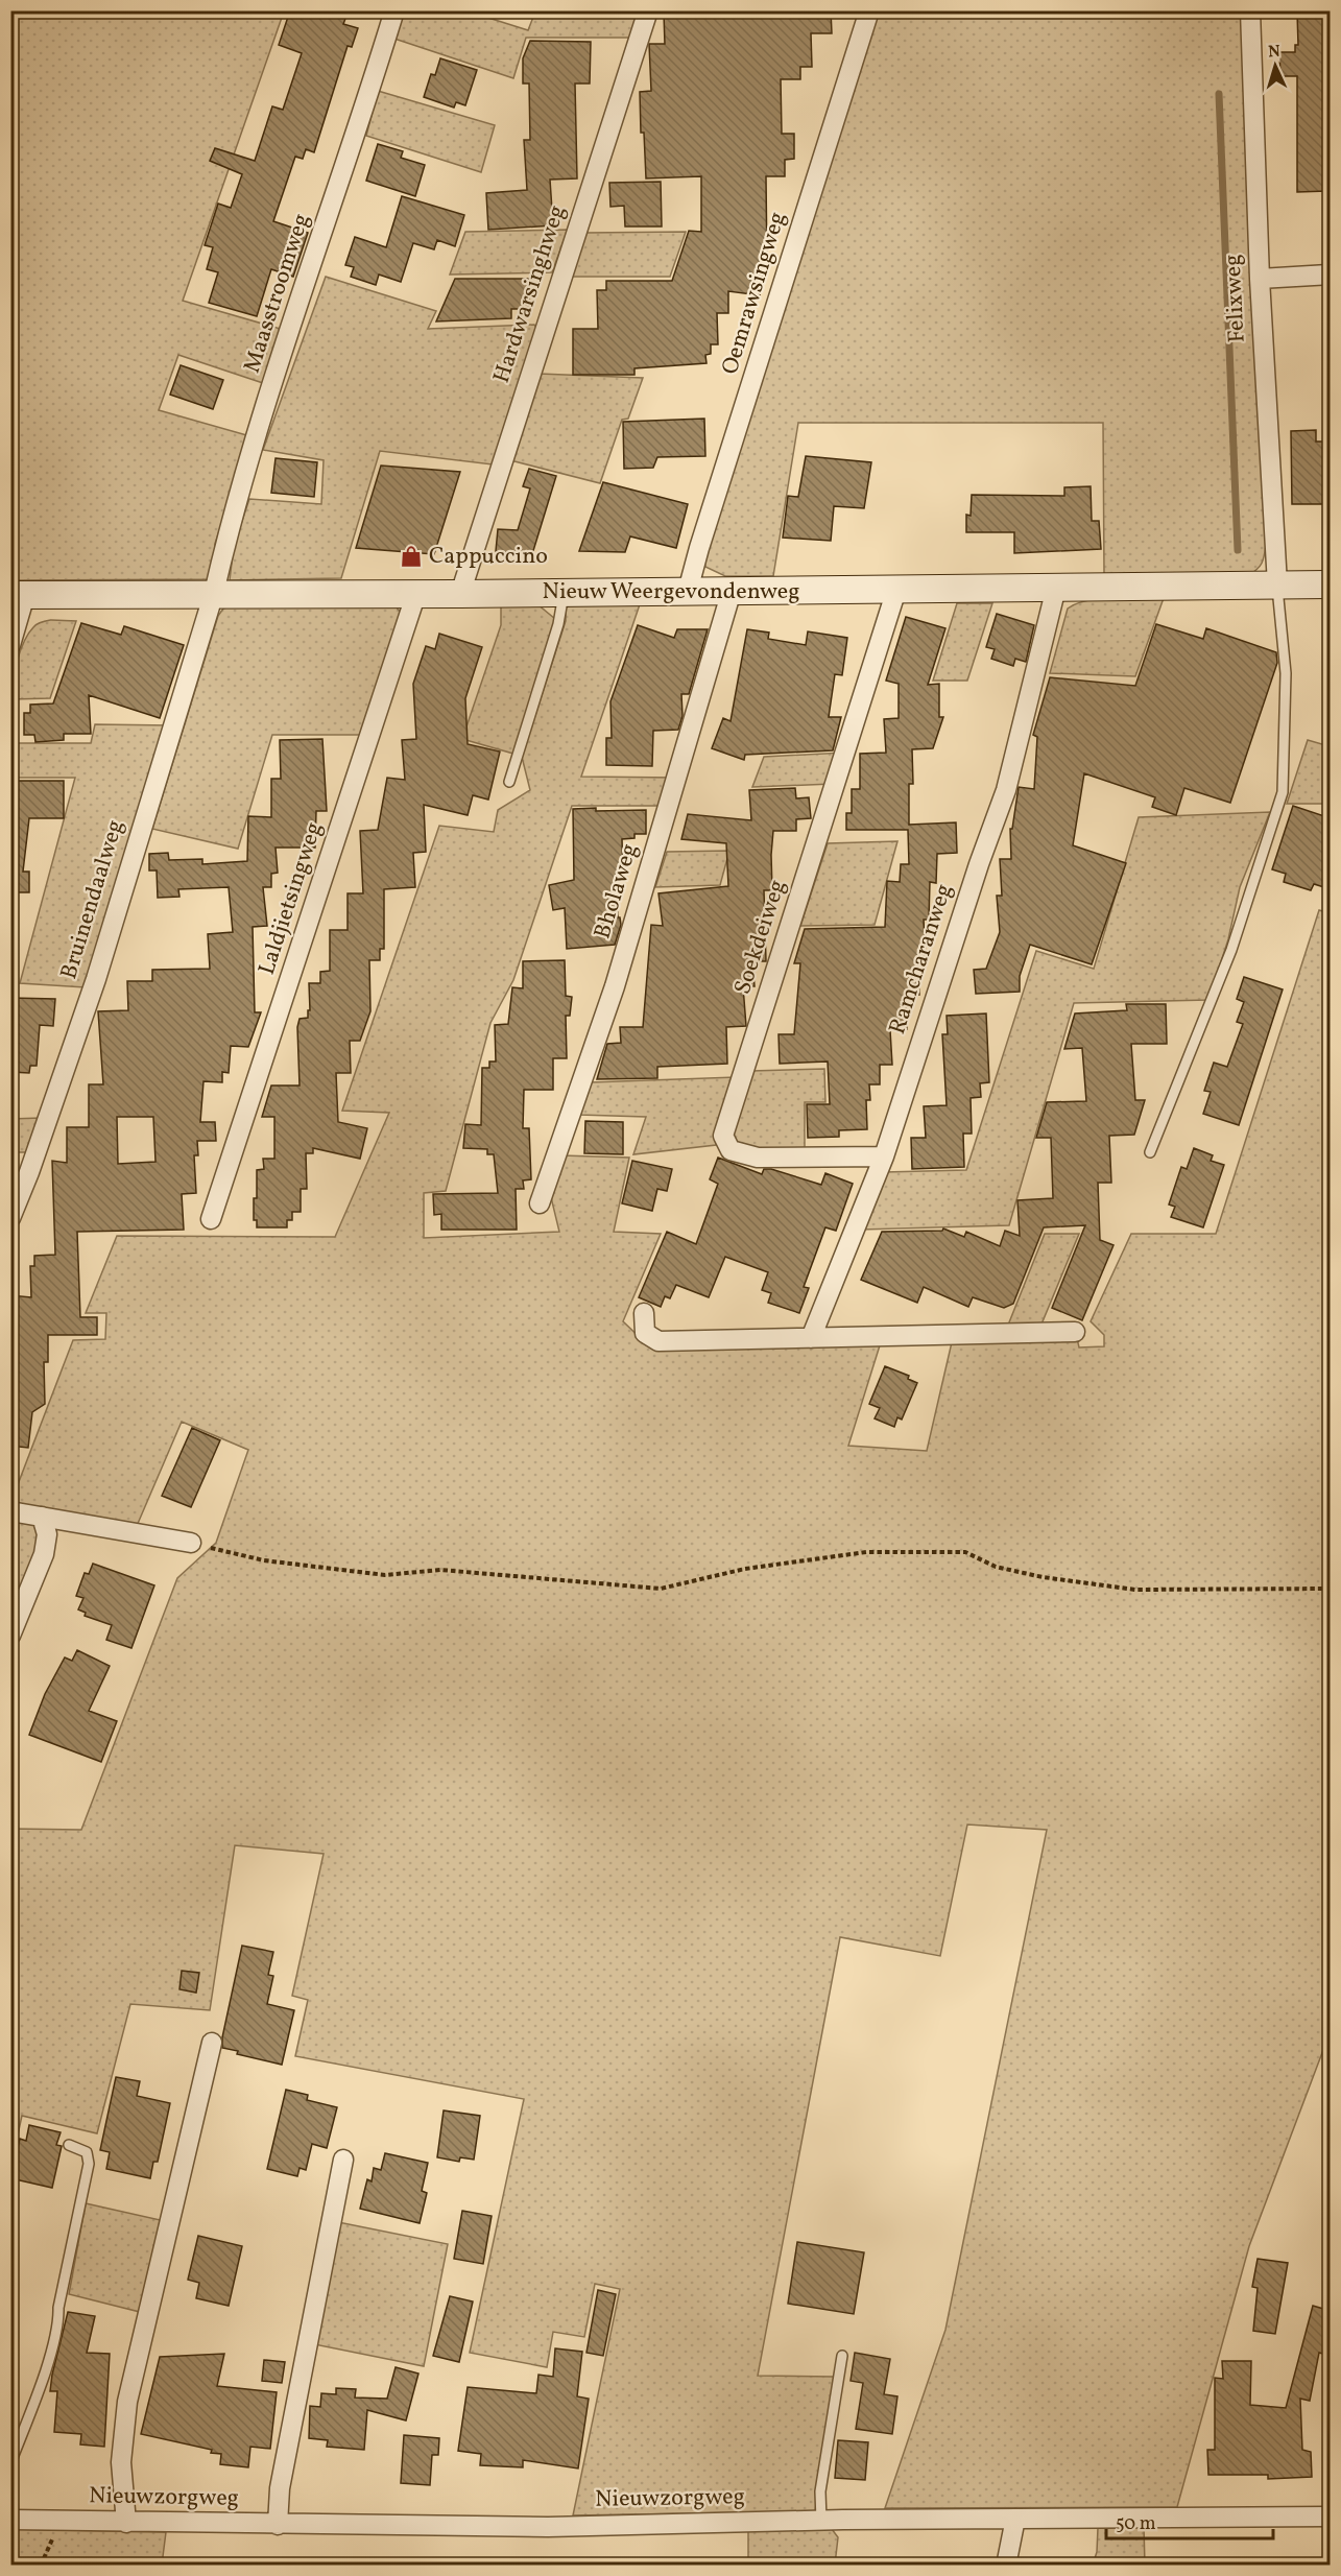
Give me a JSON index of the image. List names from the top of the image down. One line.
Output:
{"streets":{"street":["Maasstroomweg","Oemrawsingweg","Hardwarsinghweg","Felixweg","Nieuw Weergevondenweg","Bholaweg","Laldjietsingweg","Bruinendaalweg","Soekdeiweg","Ramcharanweg","Nieuwzorgweg"]},"crossings":[["Maasstroomweg","Nieuw Weergevondenweg"],["Maasstroomweg","Bruinendaalweg"],["Oemrawsingweg","Nieuw Weergevondenweg"],["Hardwarsinghweg","Nieuw Weergevondenweg"],["Felixweg","Nieuw Weergevondenweg"],["Nieuw Weergevondenweg","Bholaweg"],["Nieuw Weergevondenweg","Laldjietsingweg"],["Nieuw Weergevondenweg","Bruinendaalweg"],["Nieuw Weergevondenweg","Soekdeiweg"],["Nieuw Weergevondenweg","Ramcharanweg"],["Soekdeiweg","Ramcharanweg"]],"places":{"shop":["Cappuccino"]},"scale_bar":"50 m","north":"top"}
